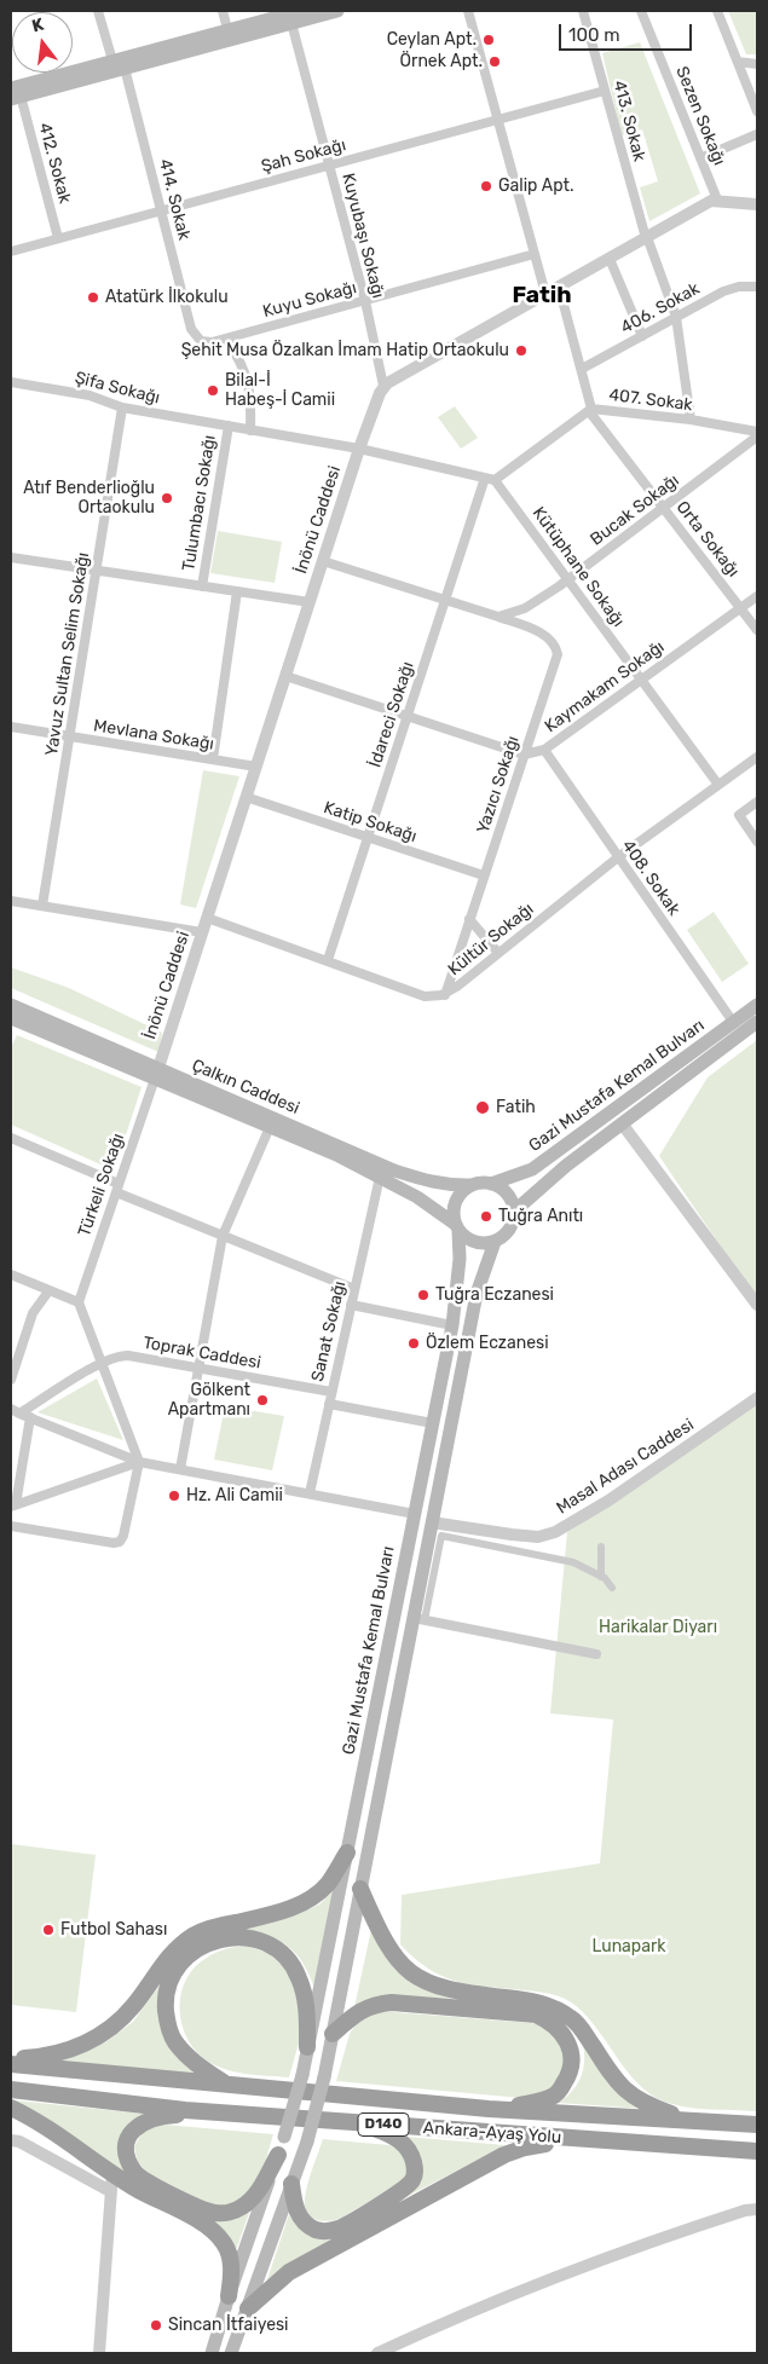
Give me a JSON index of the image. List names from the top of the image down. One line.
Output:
{"streets":{"highway":["D140","Ankara-Ayaş Yolu"],"main road":["Gazi Mustafa Kemal Bulvarı","Çalkın Caddesi"],"street":["Sezen Sokağı","413. Sokak","Şah Sokağı","412. Sokak","414. Sokak","Kuyubaşı Sokağı","Kuyu Sokağı","406. Sokak","Şifa Sokağı","407. Sokak","Tulumbacı Sokağı","Bucak Sokağı","İnönü Caddesi","Orta Sokağı","Kütüphane Sokağı","Yavuz Sultan Selim Sokağı","Kaymakam Sokağı","İdareci Sokağı","Mevlana Sokağı","Yazıcı Sokağı","Katip Sokağı","408. Sokak","Kültür Sokağı","Türkeli Sokağı","Sanat Sokağı","Toprak Caddesi","Masal Adası Caddesi"]},"crossings":[["413. Sokak","Şah Sokağı"],["413. Sokak","406. Sokak"],["413. Sokak","407. Sokak"],["Şah Sokağı","412. Sokak"],["Şah Sokağı","414. Sokak"],["Şah Sokağı","Kuyubaşı Sokağı"],["414. Sokak","Kuyu Sokağı"],["Kuyubaşı Sokağı","Kuyu Sokağı"],["Kuyubaşı Sokağı","İnönü Caddesi"],["406. Sokak","407. Sokak"],["Şifa Sokağı","Tulumbacı Sokağı"],["Şifa Sokağı","İnönü Caddesi"],["Şifa Sokağı","Yavuz Sultan Selim Sokağı"],["407. Sokak","Orta Sokağı"],["Bucak Sokağı","Orta Sokağı"],["Bucak Sokağı","Kütüphane Sokağı"],["Bucak Sokağı","Yazıcı Sokağı"],["İnönü Caddesi","Mevlana Sokağı"],["İnönü Caddesi","Katip Sokağı"],["İnönü Caddesi","Kültür Sokağı"],["İnönü Caddesi","Çalkın Caddesi"],["İnönü Caddesi","Türkeli Sokağı"],["Orta Sokağı","Kaymakam Sokağı"],["Kütüphane Sokağı","Kaymakam Sokağı"],["Kütüphane Sokağı","İdareci Sokağı"],["Kütüphane Sokağı","Kültür Sokağı"],["Yavuz Sultan Selim Sokağı","Mevlana Sokağı"],["Kaymakam Sokağı","Yazıcı Sokağı"],["Kaymakam Sokağı","408. Sokak"],["İdareci Sokağı","Katip Sokağı"],["İdareci Sokağı","Kültür Sokağı"],["Yazıcı Sokağı","Katip Sokağı"],["Yazıcı Sokağı","Kültür Sokağı"],["408. Sokak","Kültür Sokağı"],["408. Sokak","Gazi Mustafa Kemal Bulvarı"],["Gazi Mustafa Kemal Bulvarı","Çalkın Caddesi"],["Çalkın Caddesi","Türkeli Sokağı"],["Çalkın Caddesi","Sanat Sokağı"],["Sanat Sokağı","Toprak Caddesi"]],"districts":["Fatih"],"parks":["Harikalar Diyarı","Lunapark"],"places":["Ceylan Apt.","Örnek Apt.","Galip Apt.","Atatürk İlkokulu","Şehit Musa Özalkan İmam Hatip Ortaokulu","Bilal-İ Habeş-İ Camii","Atıf Benderlioğlu Ortaokulu","Fatih","Tuğra Anıtı","Tuğra Eczanesi","Özlem Eczanesi","Gölkent Apartmanı","Hz. Ali Camii","Futbol Sahası","Sincan İtfaiyesi"],"scale_bar":"100 m","north":"top"}
